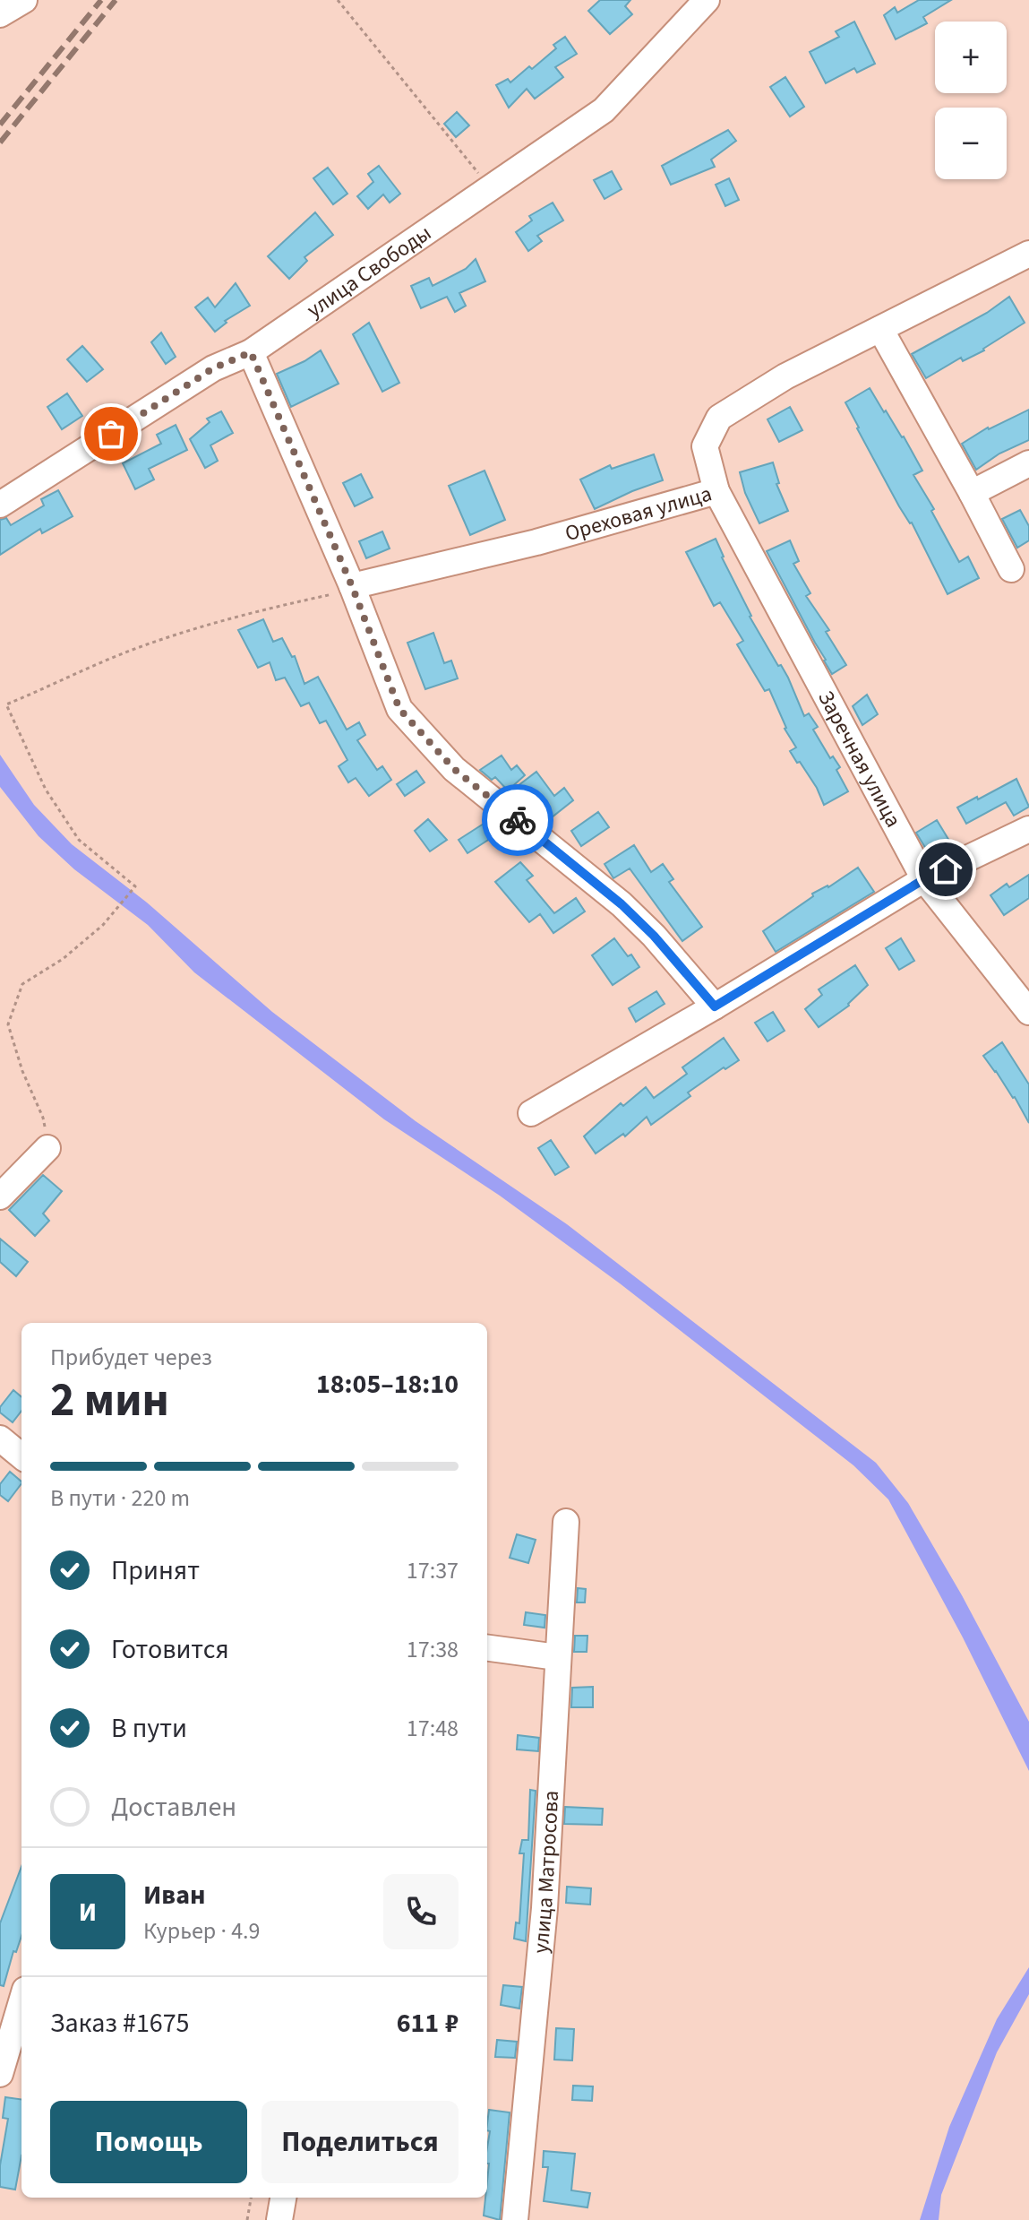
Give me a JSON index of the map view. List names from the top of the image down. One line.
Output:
{"streets":{"street":["улица Свободы","Ореховая улица","Заречная улица","улица Матросова"]},"crossings":[["Ореховая улица","Заречная улица"]],"page":{"map_buttons":["+","−"],"heading":["2 мин","Прибудет через","18:05–18:10"],"panel":["Иван","Курьер · 4.9","Заказ #1675","611 ₽"],"bar":"В пути · 220 m","list":[["Принят","17:37"],["Готовится","17:38"],["В пути","17:48"],"Доставлен"],"round":"И","buttons":["Помощь","Поделиться"]}}
